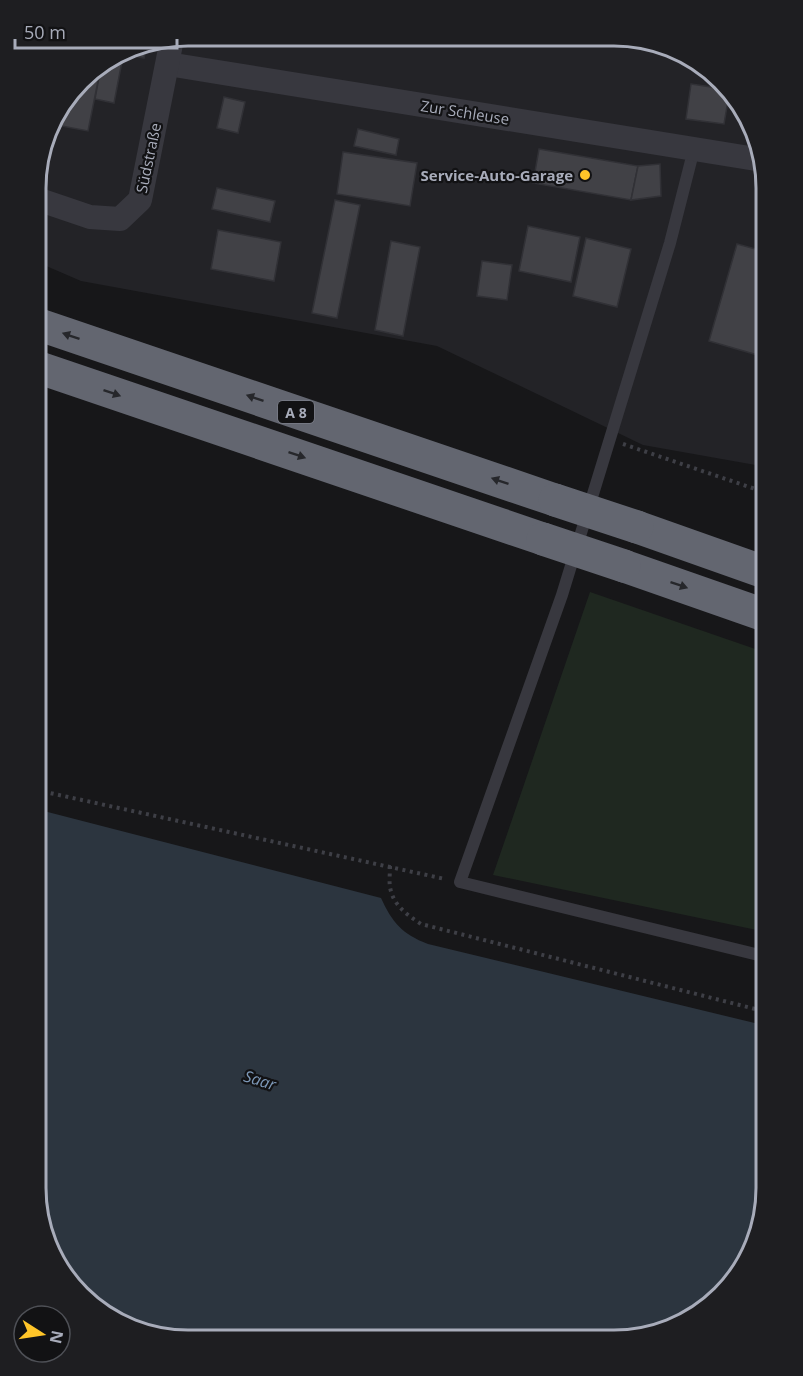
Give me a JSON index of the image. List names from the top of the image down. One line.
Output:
{"streets":{"highway":["A 8"],"street":["Zur Schleuse","Südstraße"]},"crossings":[["Zur Schleuse","Südstraße"]],"water":["Saar"],"places":["Service-Auto-Garage"],"scale_bar":"50 m","north":"right"}
